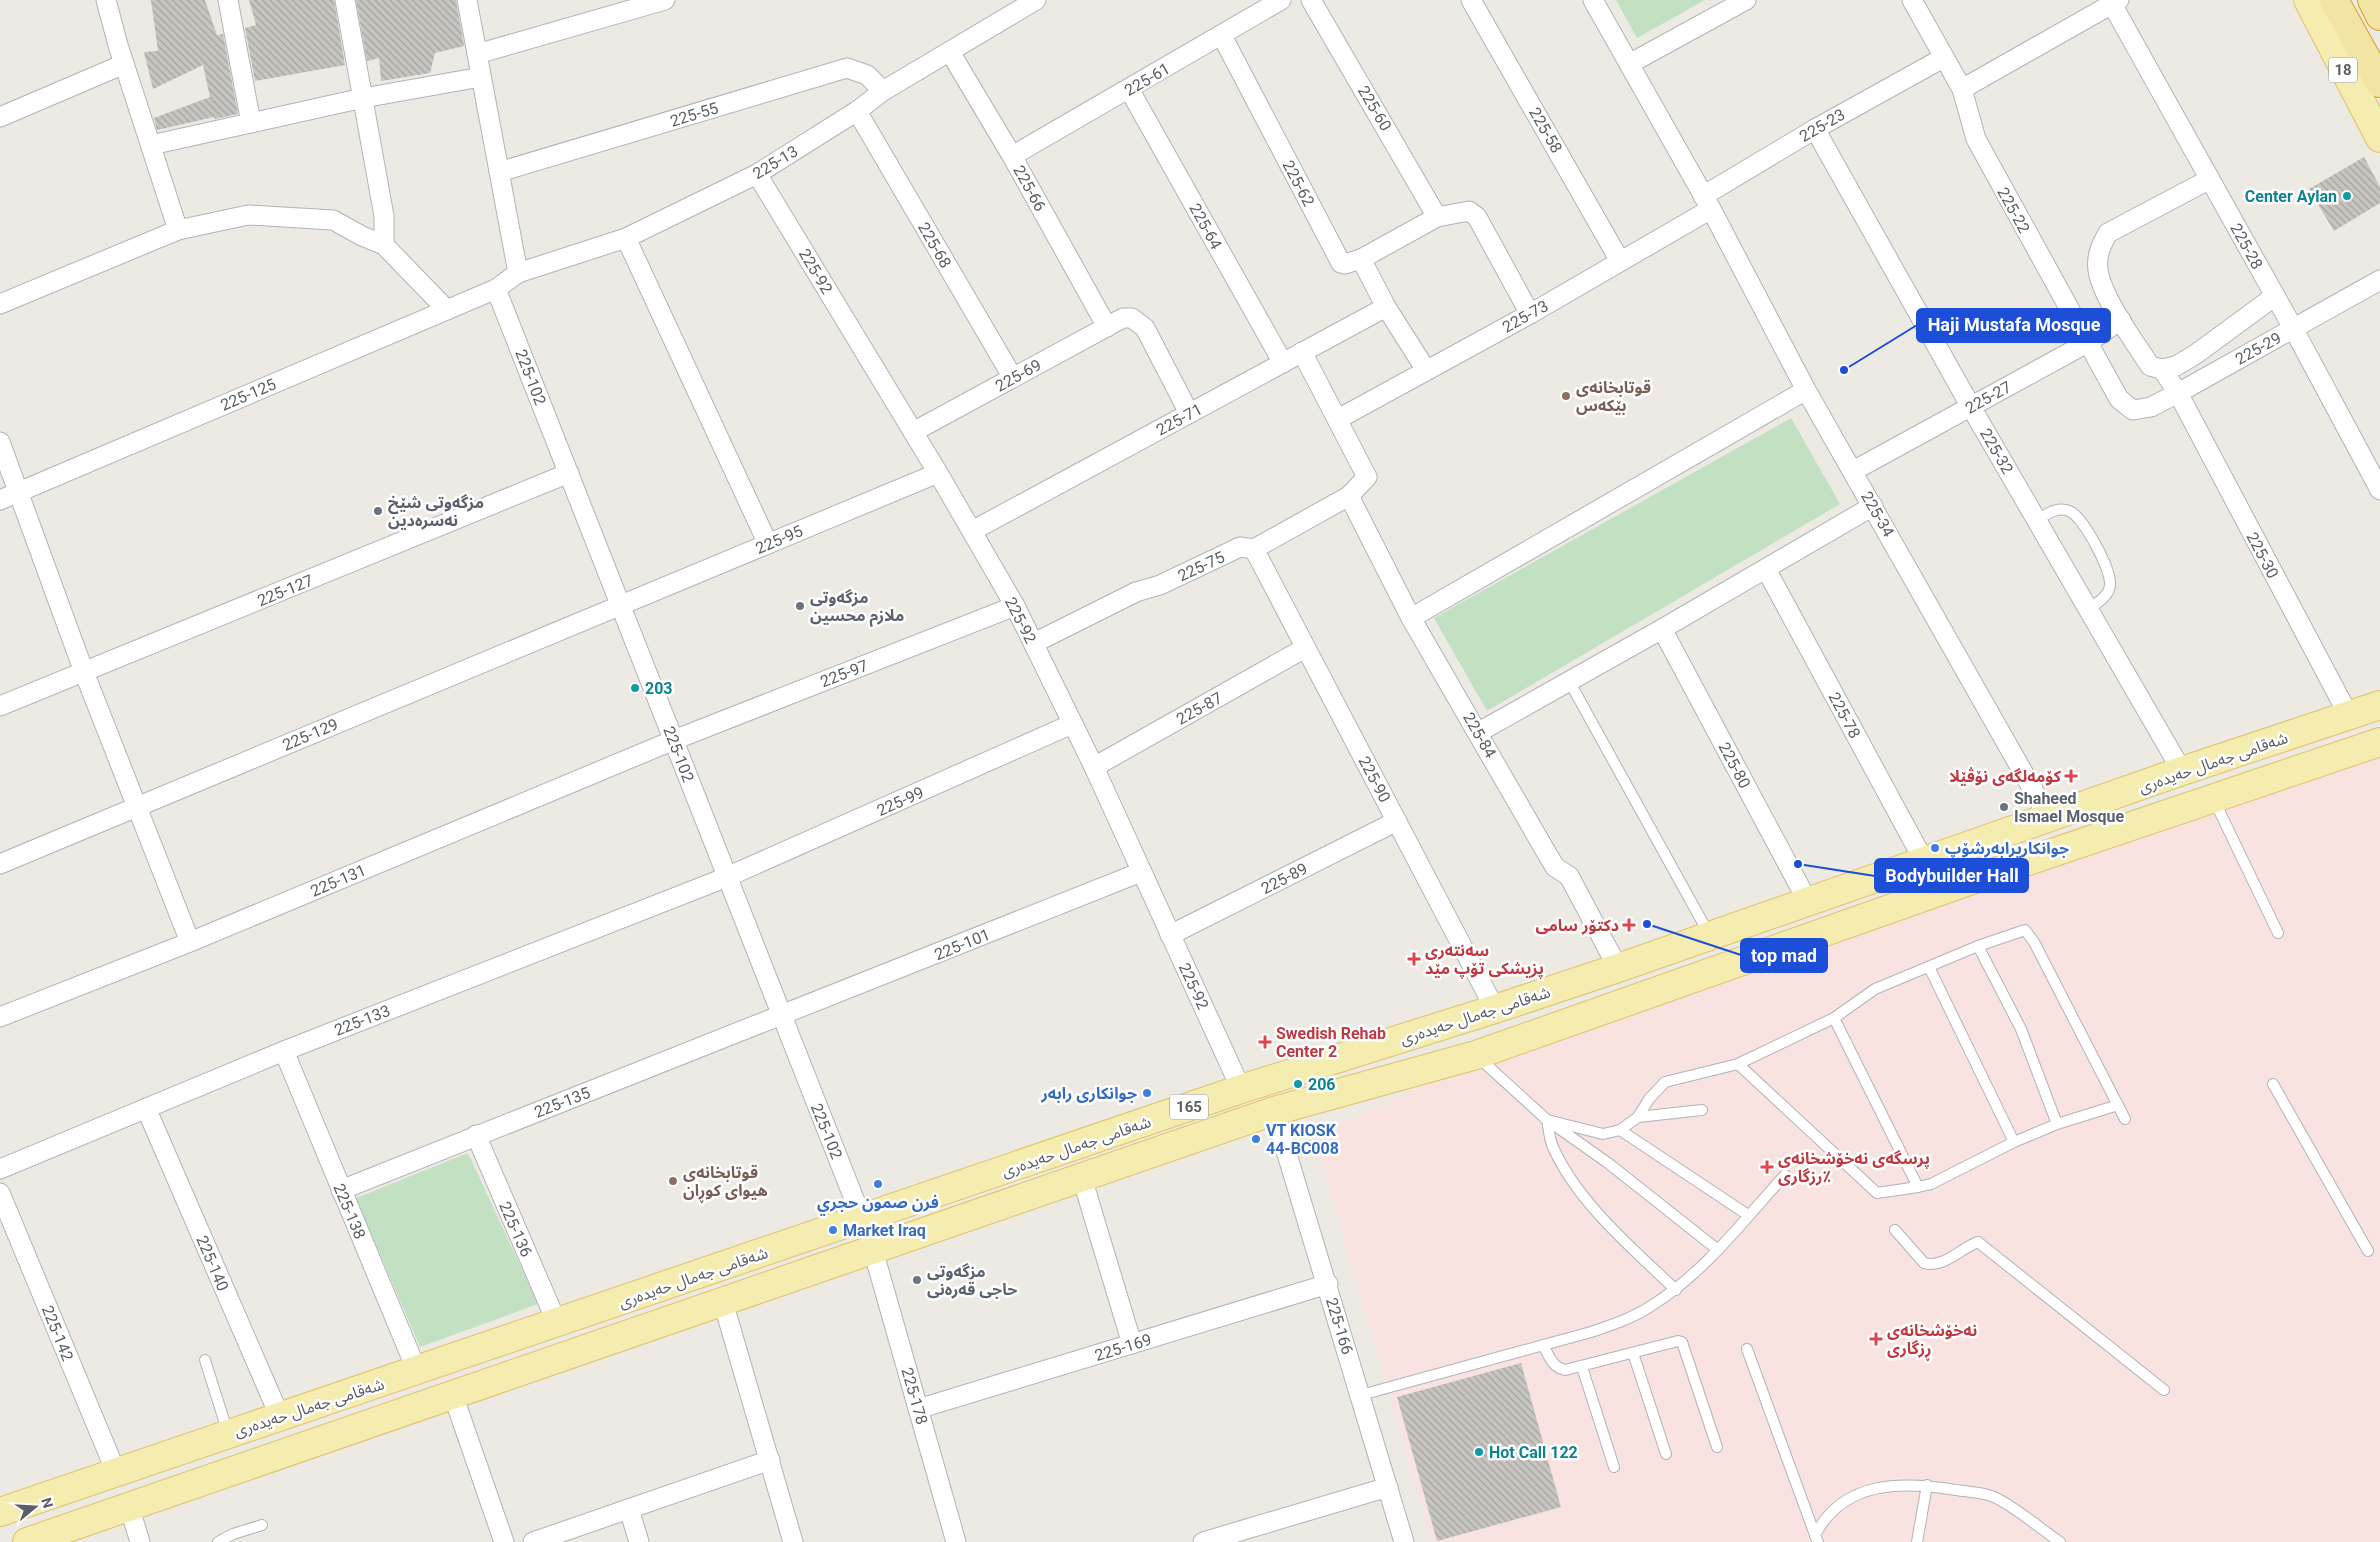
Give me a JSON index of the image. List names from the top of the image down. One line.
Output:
{"streets":{"main road":["18","شەقامی جەمال حەیدەری","165"],"street":["225-61","225-60","225-55","225-23","225-58","225-13","225-62","225-66","225-22","225-64","225-68","225-28","225-92","225-73","225-29","225-69","225-102","225-125","225-27","225-71","225-32","225-34","225-95","225-30","225-75","225-127","225-97","225-87","225-78","225-129","225-84","225-80","225-90","225-99","225-89","225-131","225-101","225-133","225-135","225-138","225-136","225-140","225-166","225-142","225-169","225-178"]},"crossings":[["225-61","225-62"],["225-61","225-66"],["225-61","225-64"],["225-55","225-13"],["225-23","225-22"],["225-23","225-73"],["225-23","225-32"],["225-23","225-34"],["225-58","225-73"],["225-13","225-66"],["225-13","225-68"],["225-13","225-92"],["225-13","225-102"],["225-13","225-125"],["225-66","225-69"],["225-22","225-29"],["225-22","225-27"],["225-64","225-71"],["225-68","225-69"],["225-28","225-29"],["225-92","225-69"],["225-92","225-71"],["225-92","225-95"],["225-92","225-75"],["225-92","225-97"],["225-92","225-87"],["225-92","شەقامی جەمال حەیدەری"],["225-92","225-99"],["225-92","225-89"],["225-92","225-101"],["225-73","225-34"],["225-29","225-30"],["225-69","225-71"],["225-102","225-125"],["225-102","225-95"],["225-102","225-127"],["225-102","225-97"],["225-102","225-129"],["225-102","شەقامی جەمال حەیدەری"],["225-102","225-99"],["225-102","225-131"],["225-102","225-101"],["225-102","225-133"],["225-102","225-135"],["225-27","225-32"],["225-27","225-34"],["225-32","شەقامی جەمال حەیدەری"],["225-34","شەقامی جەمال حەیدەری"],["225-95","225-129"],["225-30","شەقامی جەمال حەیدەری"],["225-75","225-84"],["225-75","225-90"],["225-97","225-131"],["225-87","225-90"],["225-78","شەقامی جەمال حەیدەری"],["225-84","شەقامی جەمال حەیدەری"],["شەقامی جەمال حەیدەری","225-80"],["شەقامی جەمال حەیدەری","225-90"],["شەقامی جەمال حەیدەری","225-138"],["شەقامی جەمال حەیدەری","225-136"],["شەقامی جەمال حەیدەری","225-140"],["شەقامی جەمال حەیدەری","225-166"],["شەقامی جەمال حەیدەری","225-142"],["شەقامی جەمال حەیدەری","225-178"],["225-90","225-89"],["225-99","225-133"],["225-101","225-135"],["225-133","225-138"],["225-133","225-140"],["225-135","225-138"],["225-135","225-136"],["225-166","225-169"],["225-169","225-178"]],"places":{"other":["Center Aylan","Haji Mustafa Mosque","قوتابخانەی بێكه‌س","مزگه‌وتی شێخ نه‌سرەدین","مزگه‌وتی ملازم محسین","203","Shaheed Ismael Mosque","جوانكاریڕابەرشۆپ","Bodybuilder Hall","top mad","206","جوانکاری رابەر","VT KIOSK 44-BC008","قوتابخانەی هیوای کوڕان","فرن صمون حجري","Market Iraq","مزگەوتی حاجی قەرەنی","Hot Call 122"],"health":["كۆمەلگەی نۆڤێلا","دكتۆر سامی","سەنتەری پزیشکی تۆپ مێد","Swedish Rehab Center 2","پرسگەی نەخۆشخانەی رزگاری٪","نەخۆشخانەی ڕزگاری"]},"north":"right"}
